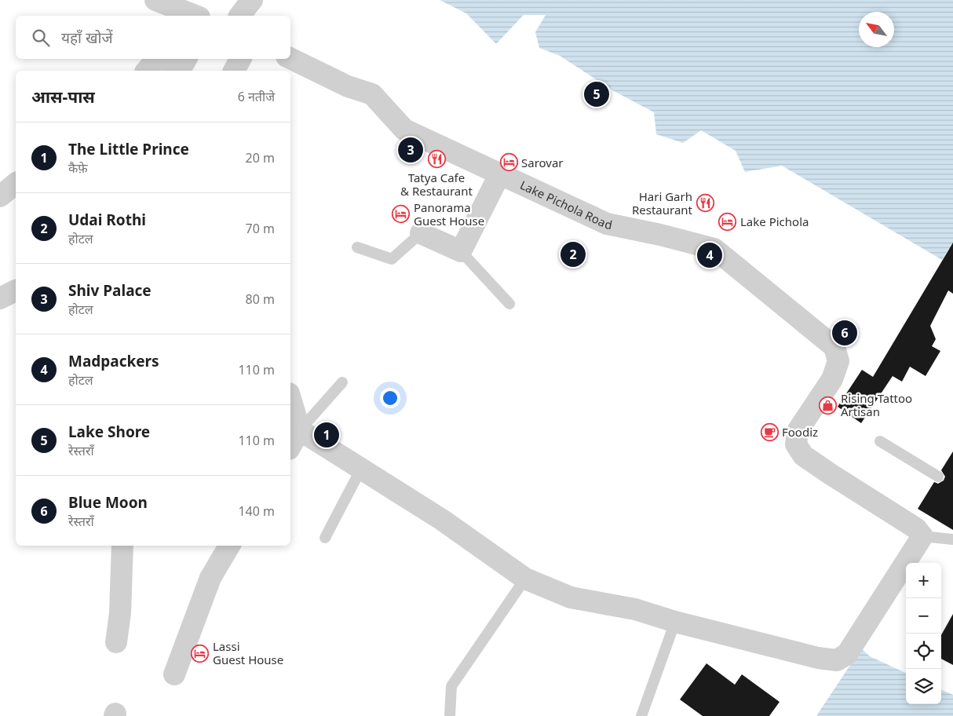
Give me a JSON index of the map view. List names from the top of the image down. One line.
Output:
{"streets":{"street":["Lake Pichola Road"]},"places":{"restaurant":["Tatya Cafe & Restaurant","Hari Garh Restaurant"],"hotel":["Sarovar","Panorama Guest House","Lake Pichola","Lassi Guest House"],"shop":["Rising Tattoo Artisan"],"cafe":["Foodiz"]},"north":"top left","page":{"search":"यहाँ खोजें","heading":["आस-पास","6 नतीजे"],"pins":["5","3","2","4","6","1"],"list":[{"mark":"1","name":"The Little Prince","note":"कैफ़े","value":"20 m"},{"mark":"2","name":"Udai Rothi","note":"होटल","value":"70 m"},{"mark":"3","name":"Shiv Palace","note":"होटल","value":"80 m"},{"mark":"4","name":"Madpackers","note":"होटल","value":"110 m"},{"mark":"5","name":"Lake Shore","note":"रेस्तराँ","value":"110 m"},{"mark":"6","name":"Blue Moon","note":"रेस्तराँ","value":"140 m"}],"map_buttons":["+","−"]}}
